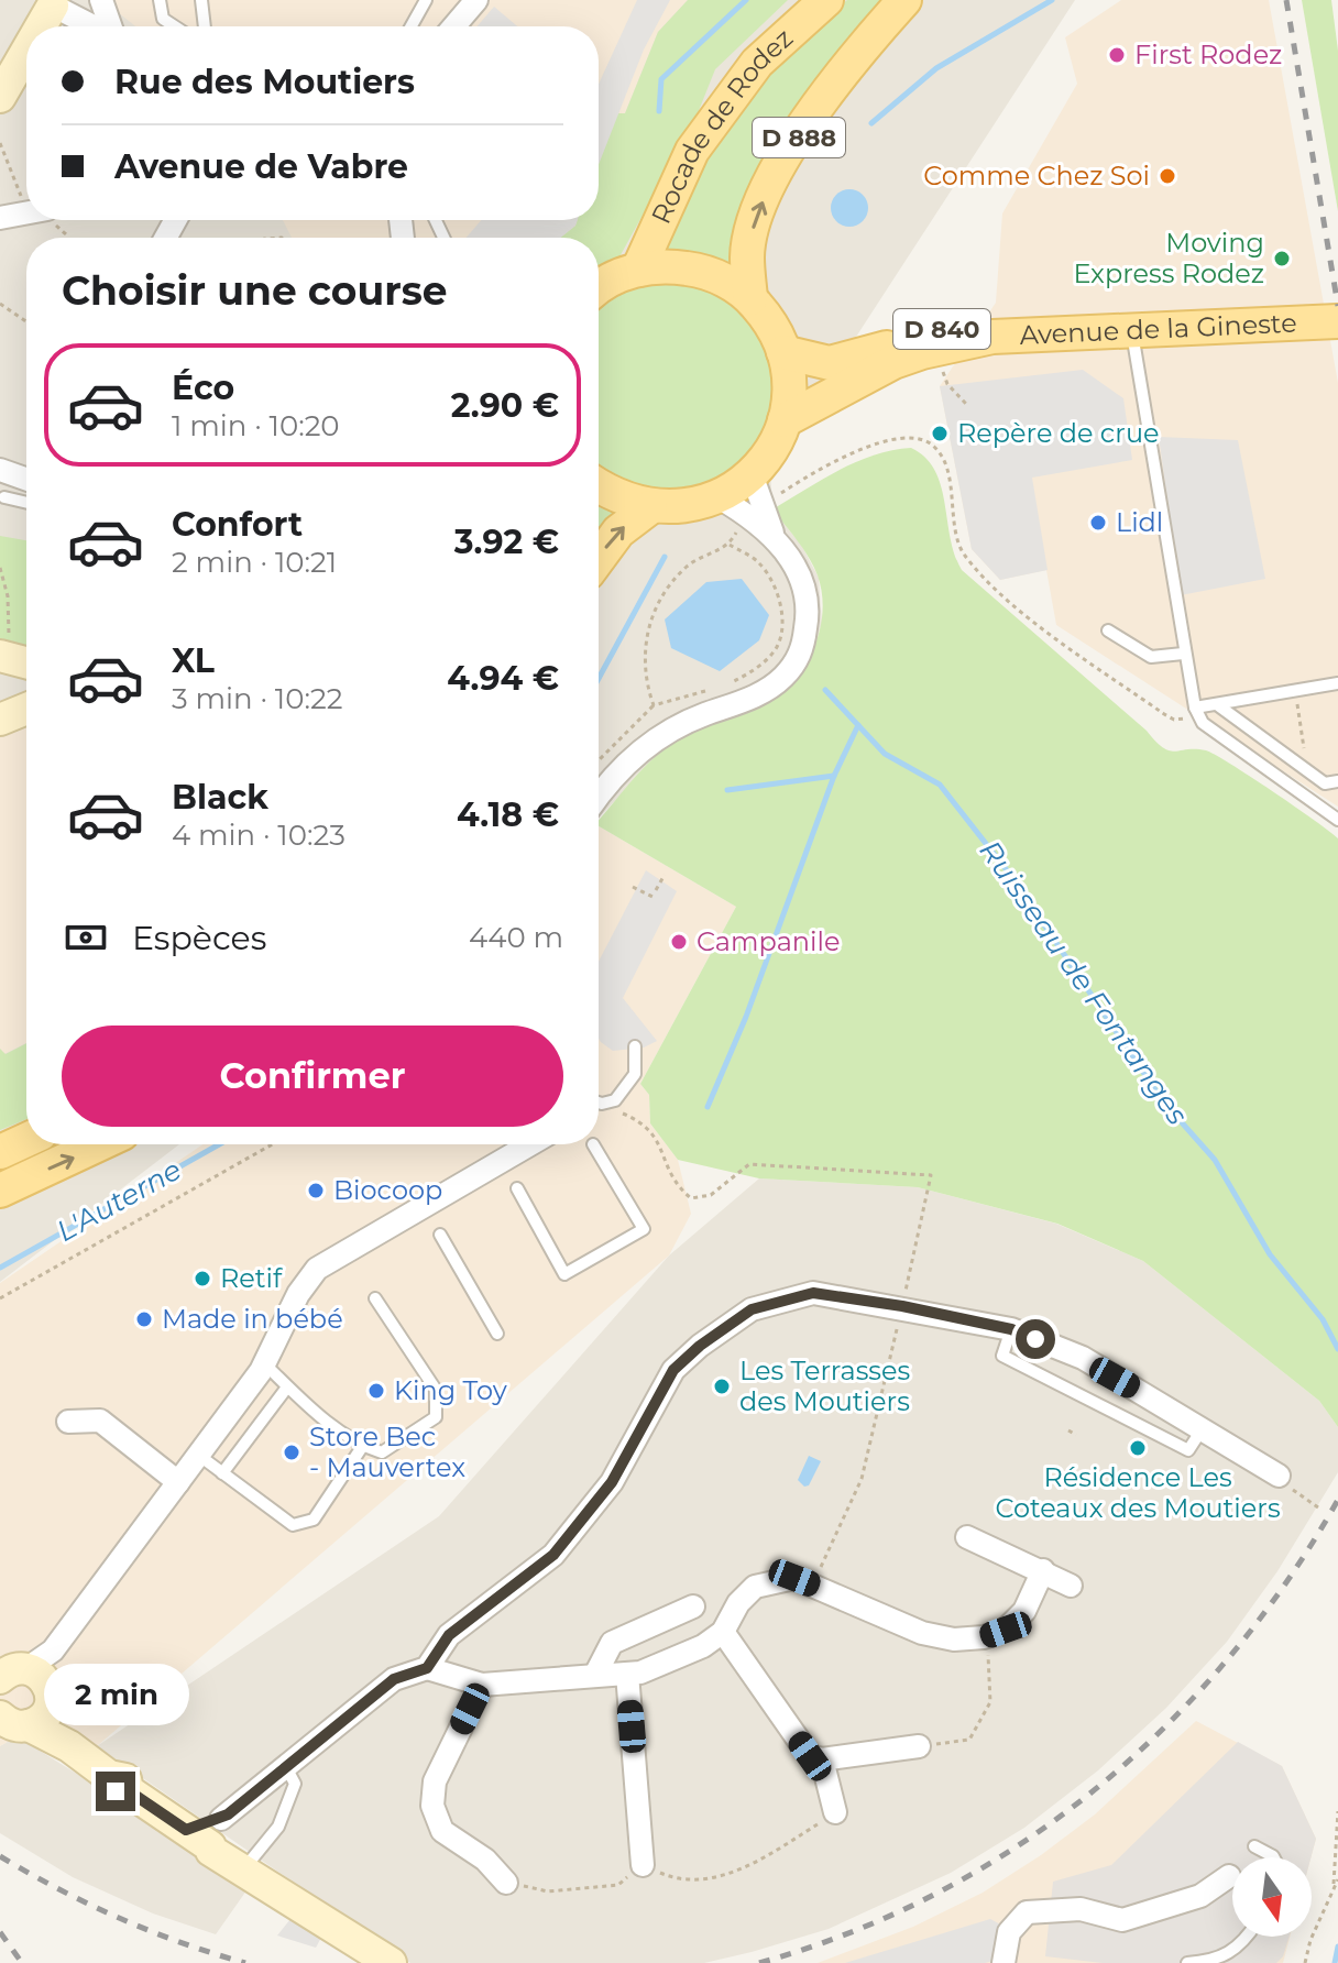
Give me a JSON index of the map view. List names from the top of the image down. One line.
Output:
{"streets":{"main road":["Rocade de Rodez","D 888","D 840","Avenue de la Gineste"]},"water":["Ruisseau de Fontanges","L'Auterne"],"places":["First Rodez","Comme Chez Soi","Moving Express Rodez","Repère de crue","Lidl","Campanile","Biocoop","Retif","Made in bébé","Les Terrasses des Moutiers","King Toy","Résidence Les Coteaux des Moutiers","Store Bec - Mauvertex"],"north":"bottom","page":{"banner":["Rue des Moutiers","Avenue de Vabre"],"heading":"Choisir une course","list":[{"name":"Éco","note":"1 min · 10:20","value":"2.90 €"},{"name":"Confort","note":"2 min · 10:21","value":"3.92 €"},{"name":"XL","note":"3 min · 10:22","value":"4.94 €"},{"name":"Black","note":"4 min · 10:23","value":"4.18 €"}],"pay":["Espèces","440 m"],"buttons":"Confirmer","bubble":"2 min"}}
